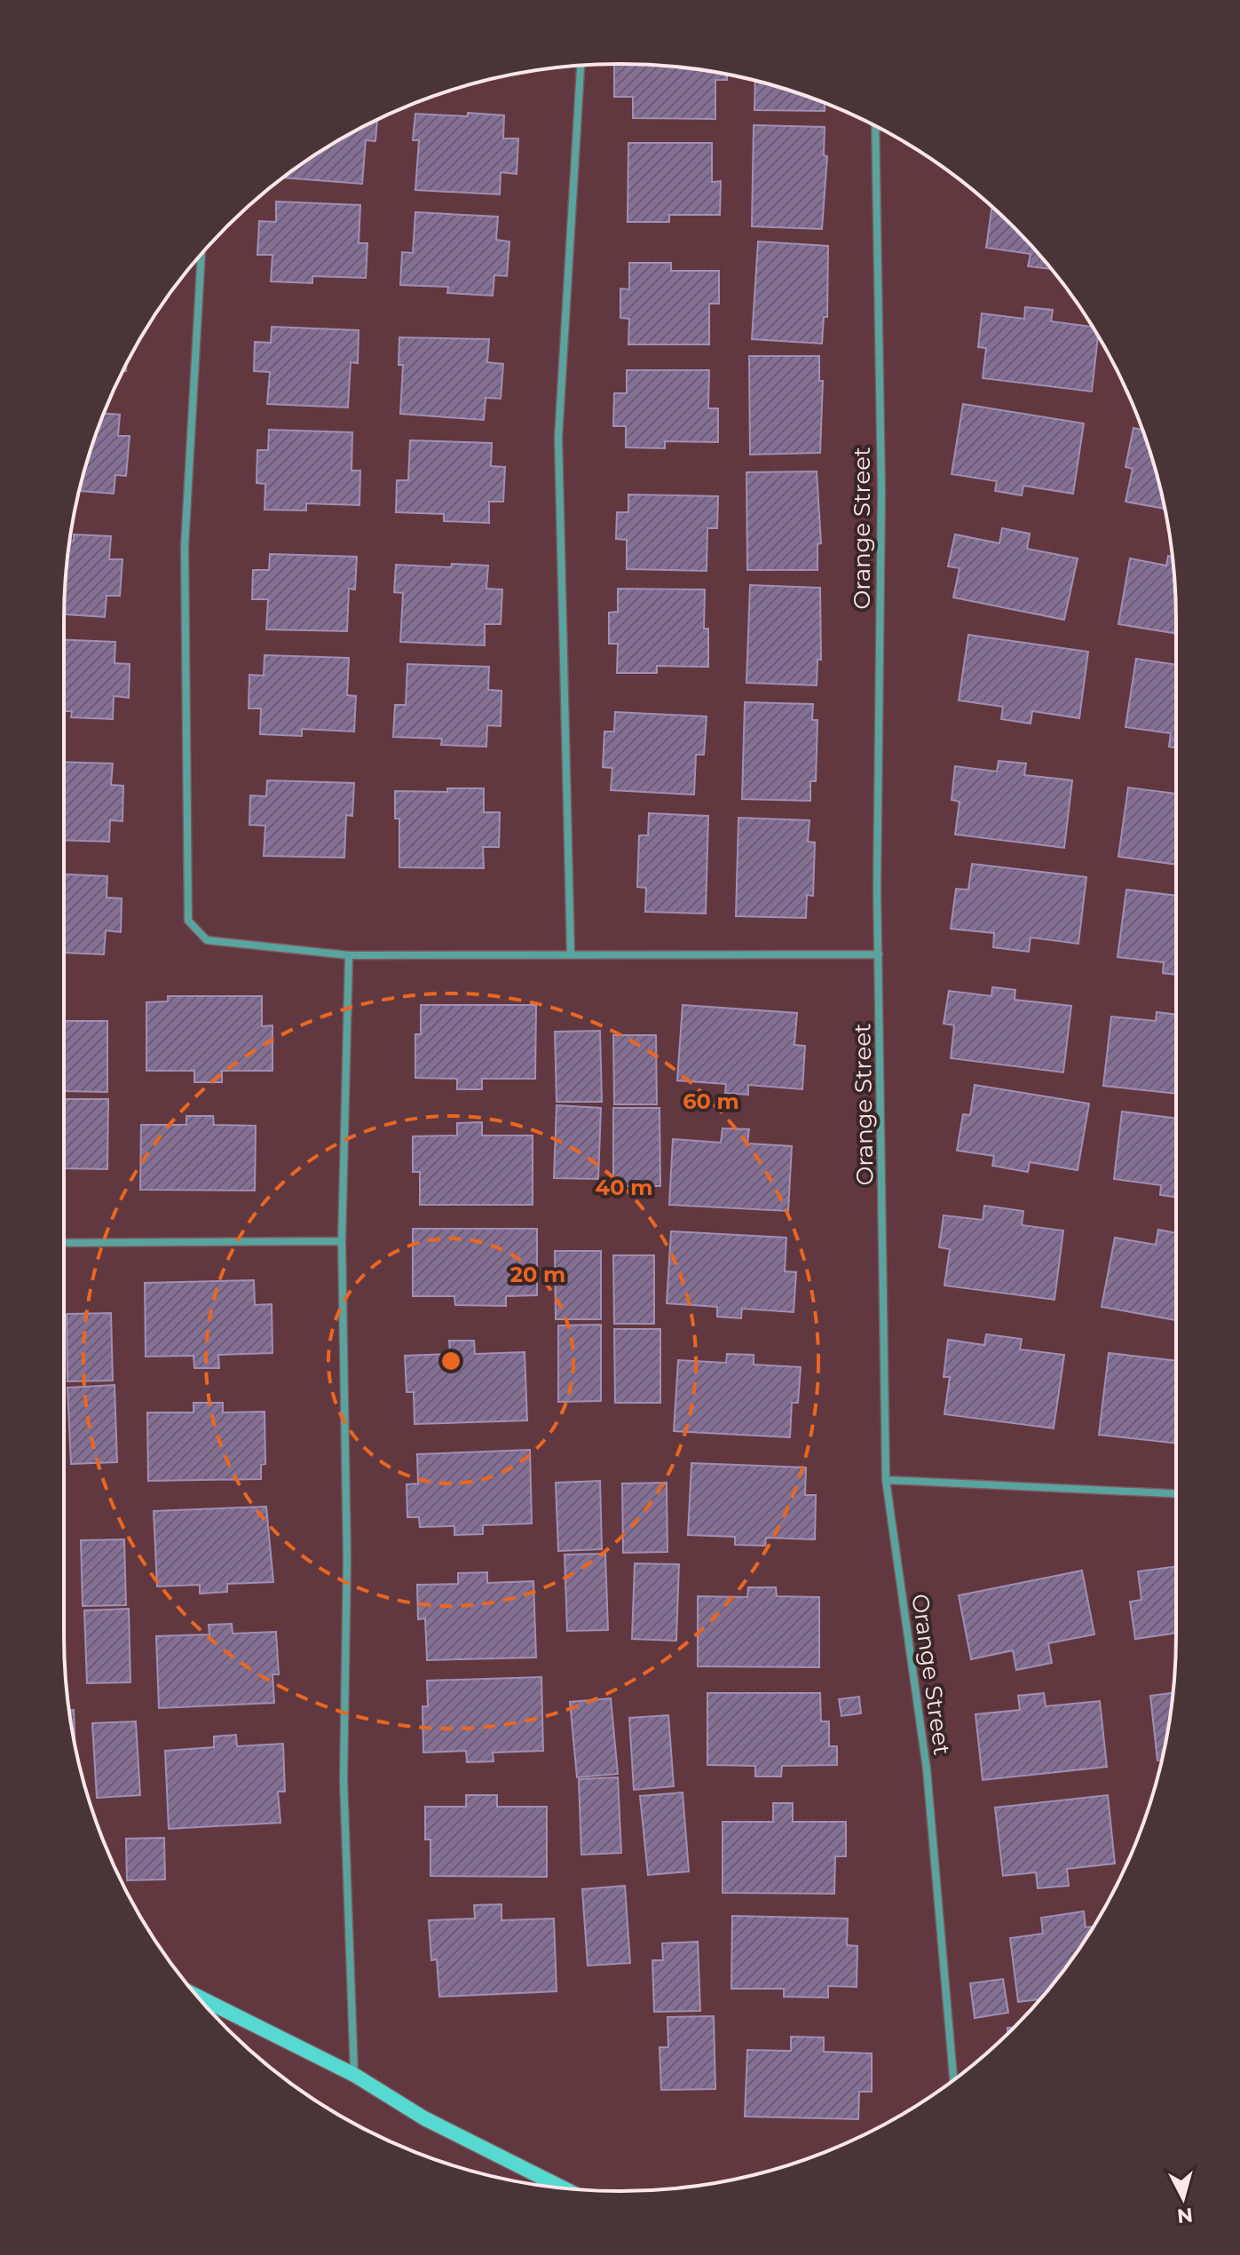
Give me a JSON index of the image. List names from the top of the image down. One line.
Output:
{"streets":{"street":["Orange Street"]},"north":"bottom","rings":["60 m","40 m","20 m"]}
